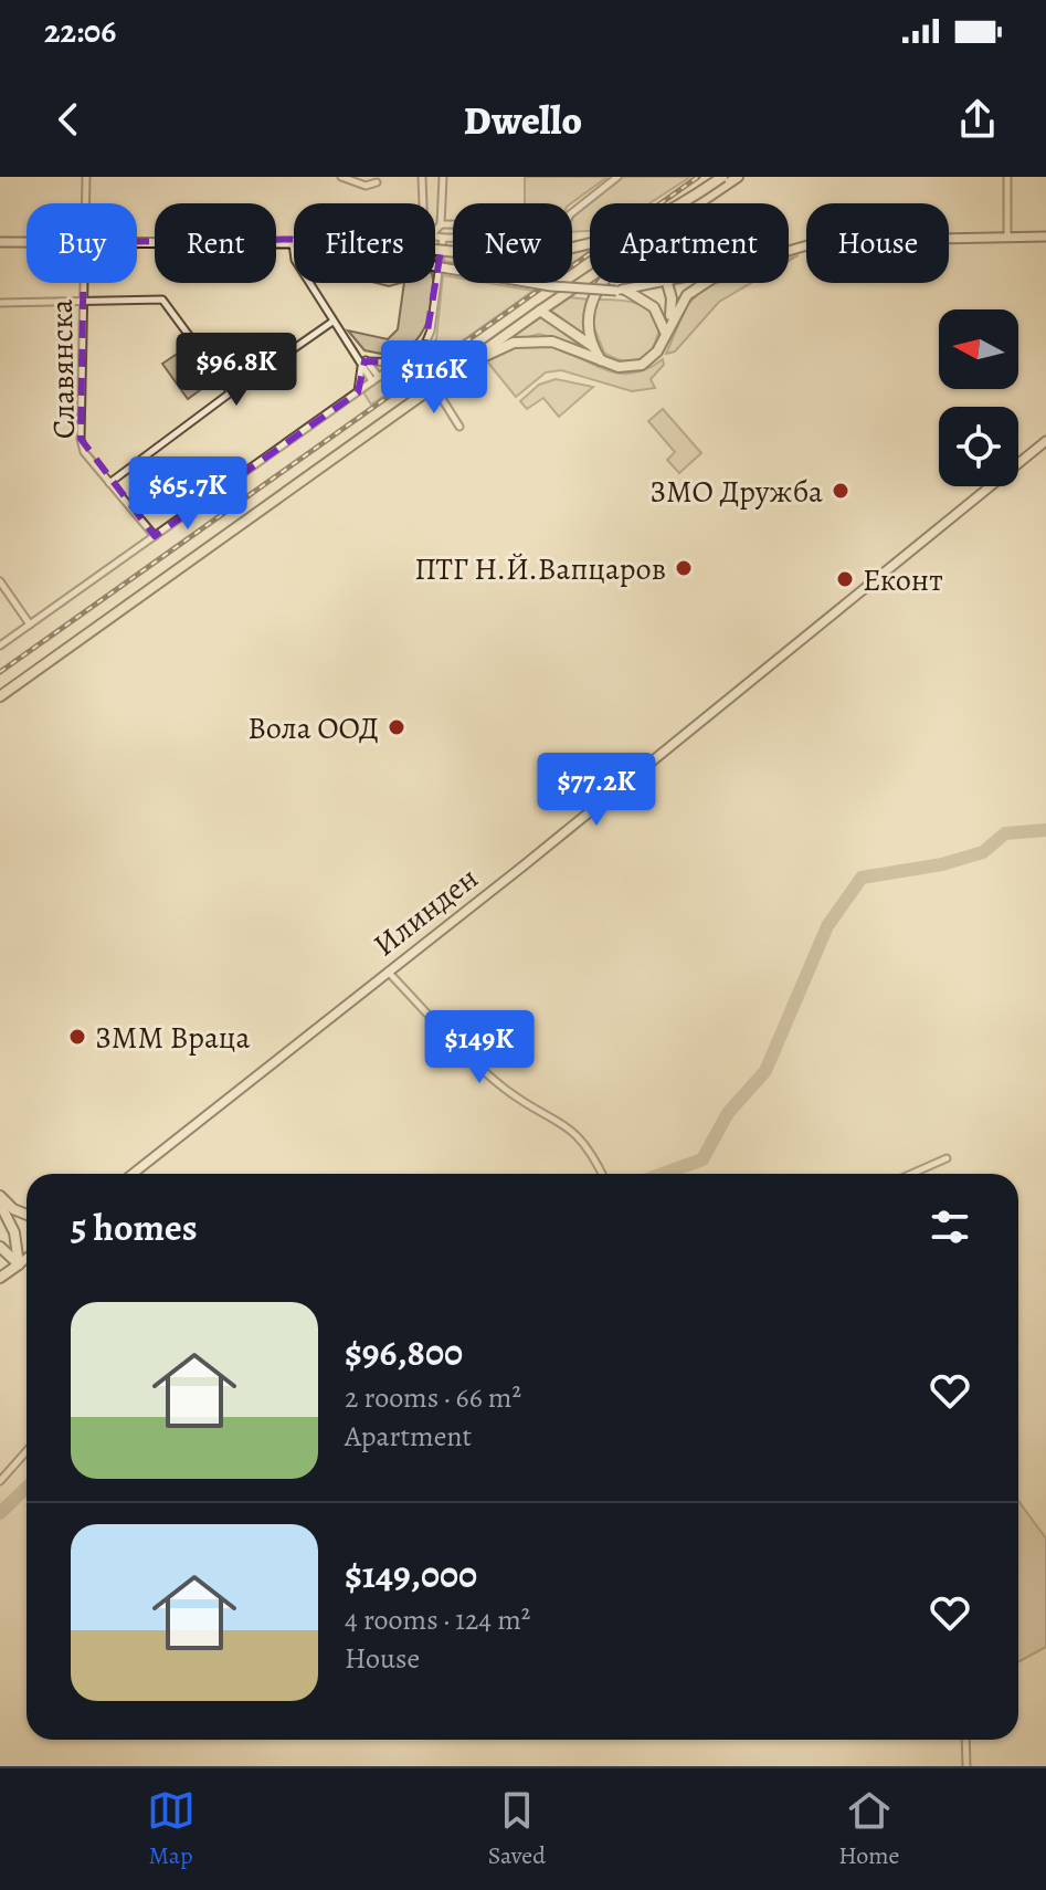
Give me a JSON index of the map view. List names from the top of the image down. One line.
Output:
{"streets":{"street":["Славянска","Илинден"]},"places":["ЗМО Дружба","ПТГ Н.Й.Вапцаров","Еконт","Вола ООД","ЗММ Враца"],"north":"left","page":{"status":"22:06","header":"Dwello","chip":["Buy","Rent","Filters","New","Apartment","House"],"price":["$96.8K","$116K","$65.7K","$77.2K","$149K"],"heading":"5 homes","list":[{"name":"$96,800","note":"2 rooms · 66 m² · Apartment"},{"name":"$149,000","note":"4 rooms · 124 m² · House"}],"tabs":["Map","Saved","Home"]}}
